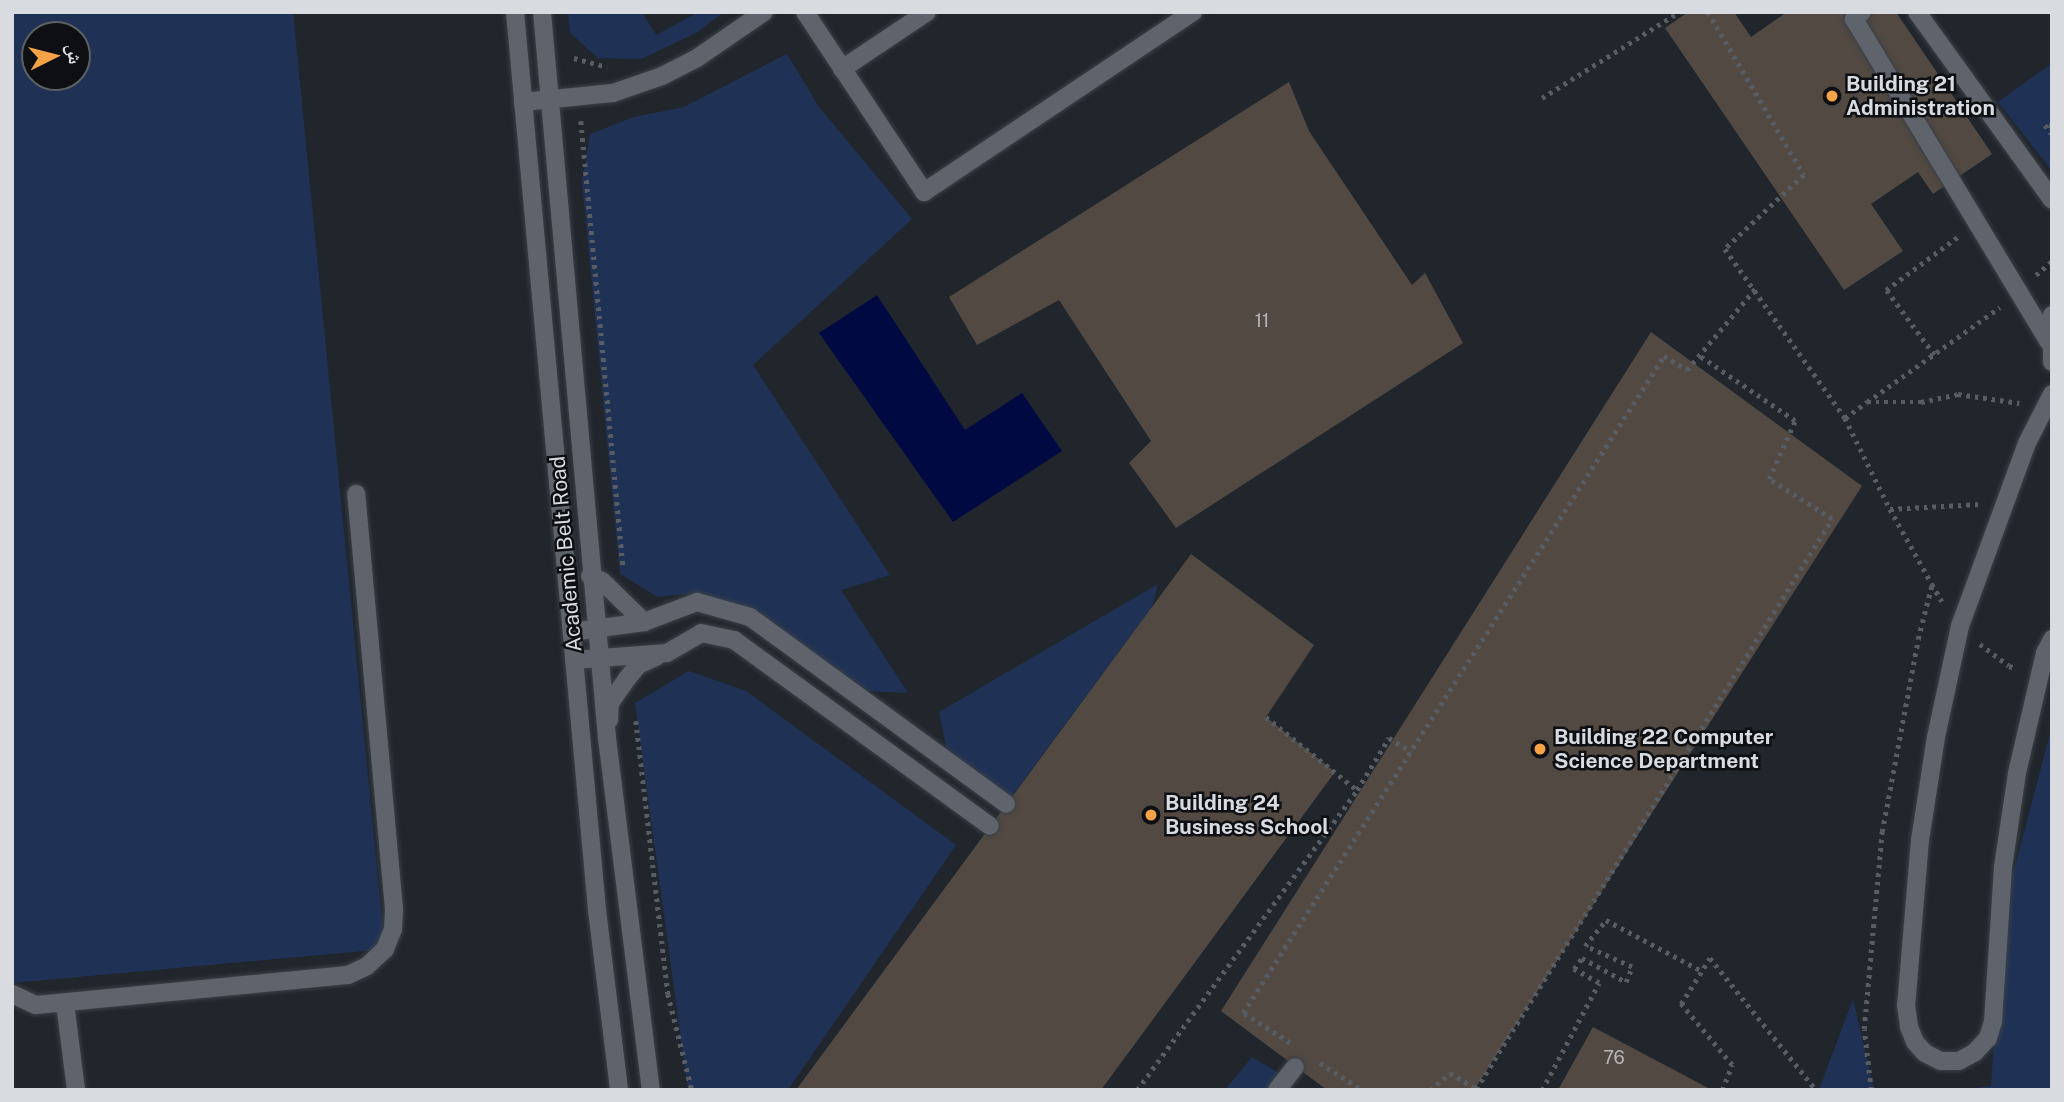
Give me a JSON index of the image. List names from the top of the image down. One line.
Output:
{"streets":{"street":["Academic Belt Road"]},"places":["Building 21 Administration","Building 22 Computer Science Department","Building 24 Business School"],"house_numbers":["11","76"],"north":"right"}
